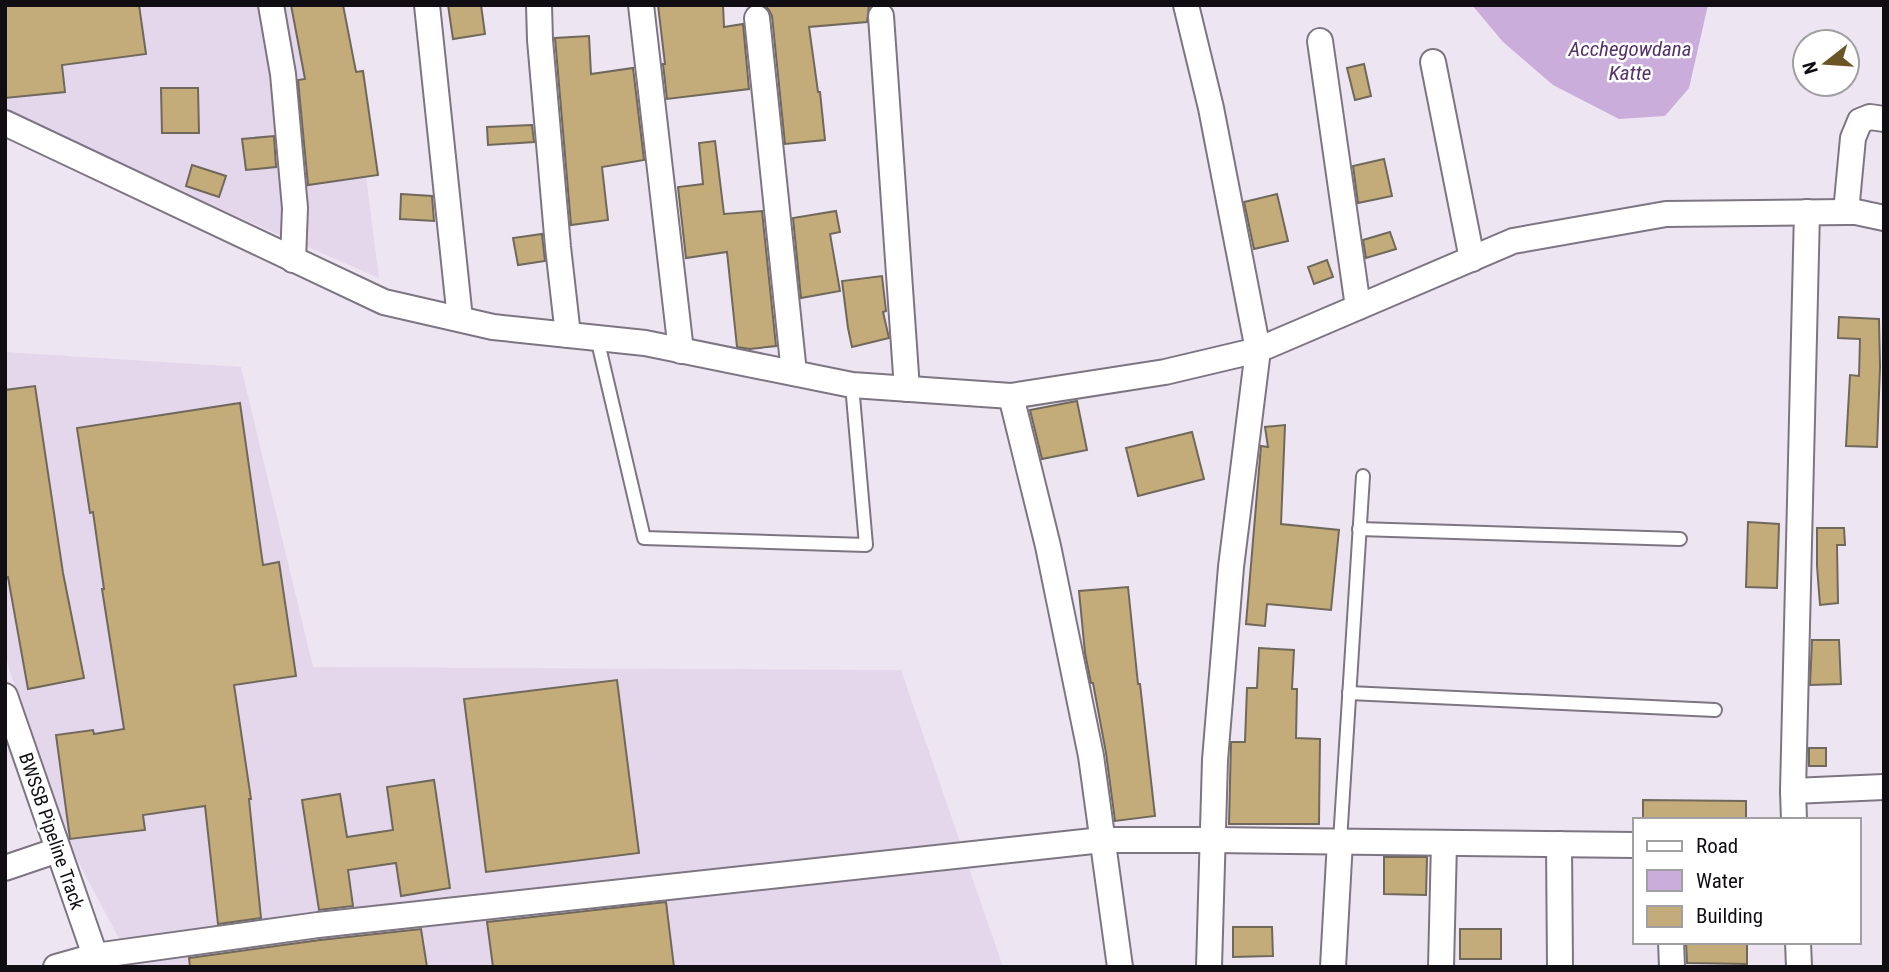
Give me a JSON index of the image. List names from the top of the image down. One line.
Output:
{"streets":{"street":["BWSSB Pipeline Track"]},"water":["Acchegowdana Katte"],"legend":["Road","Water","Building"],"north":"left"}
